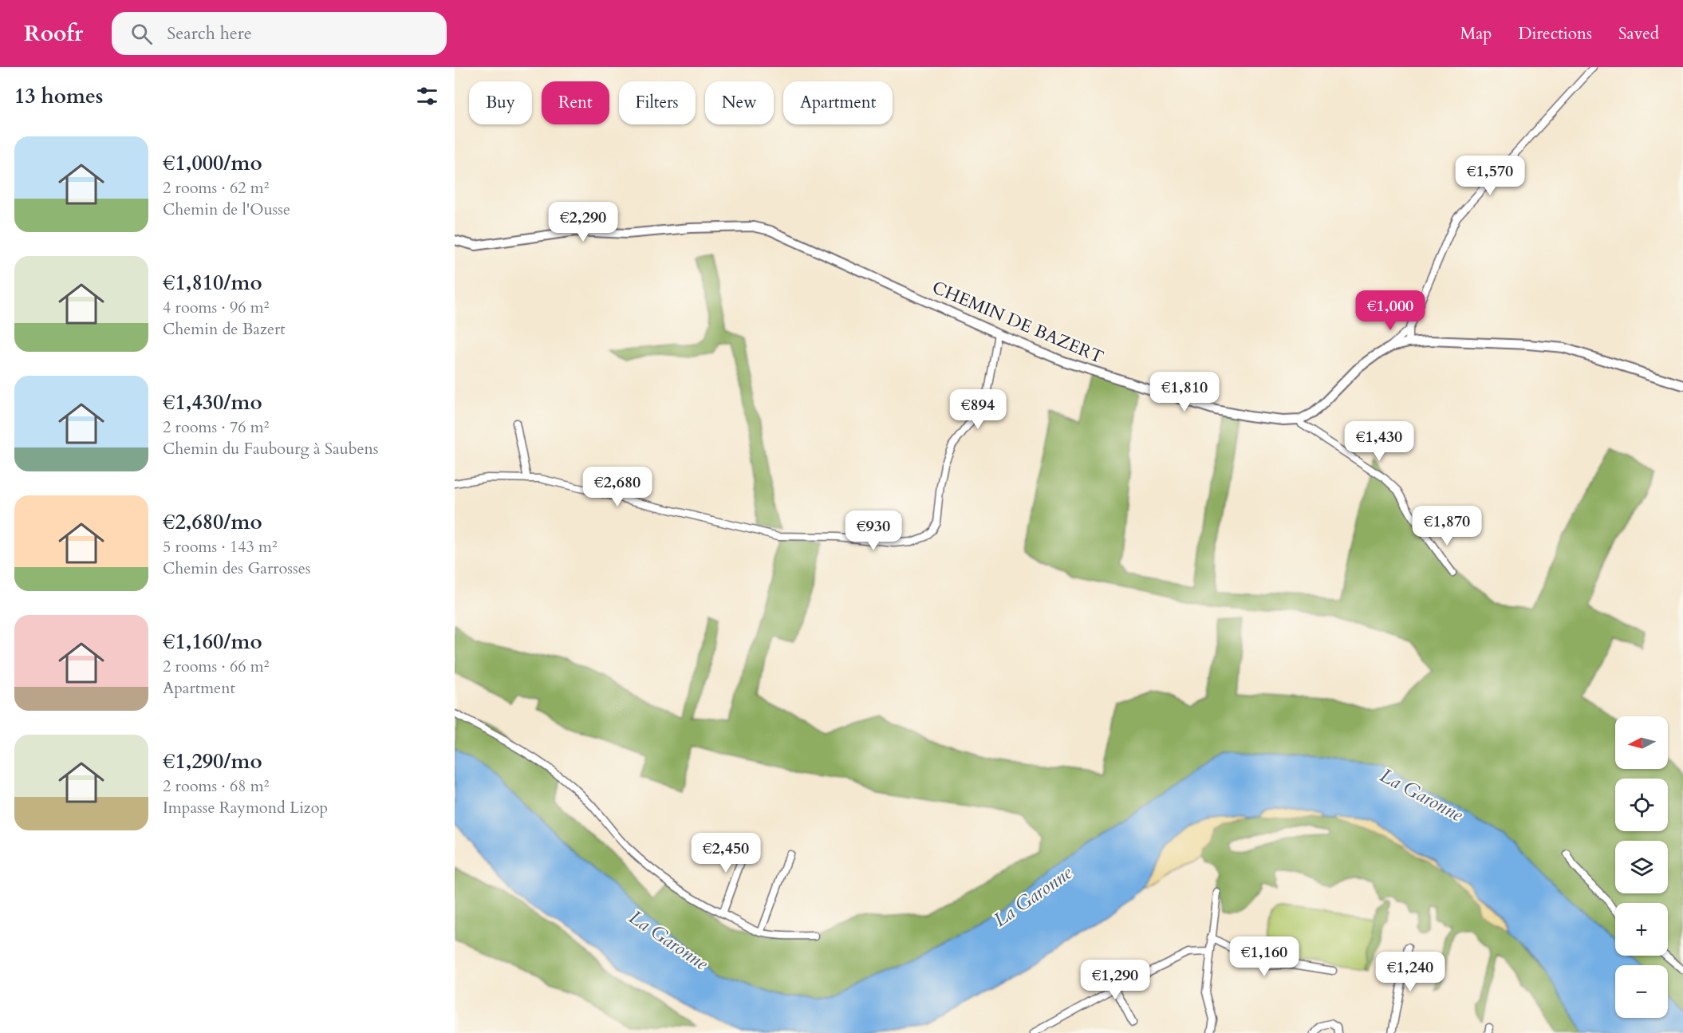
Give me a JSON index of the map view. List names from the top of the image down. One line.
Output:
{"streets":{"street":["CHEMIN DE BAZERT"]},"water":["La Garonne"],"north":"left","page":{"header":"Roofr","search":"Search here","nav":["Map","Directions","Saved"],"heading":"13 homes","chip":["Buy","Rent","Filters","New","Apartment"],"list":[{"name":"€1,000/mo","note":"2 rooms · 62 m² · Chemin de l'Ousse"},{"name":"€1,810/mo","note":"4 rooms · 96 m² · Chemin de Bazert"},{"name":"€1,430/mo","note":"2 rooms · 76 m² · Chemin du Faubourg à Saubens"},{"name":"€2,680/mo","note":"5 rooms · 143 m² · Chemin des Garrosses"},{"name":"€1,160/mo","note":"2 rooms · 66 m² · Apartment"},{"name":"€1,290/mo","note":"2 rooms · 68 m² · Impasse Raymond Lizop"}],"price":["€1,570","€2,290","€1,000","€1,810","€894","€1,430","€2,680","€1,870","€930","€2,450","€1,160","€1,240","€1,290"],"map_buttons":["+","−"]}}
